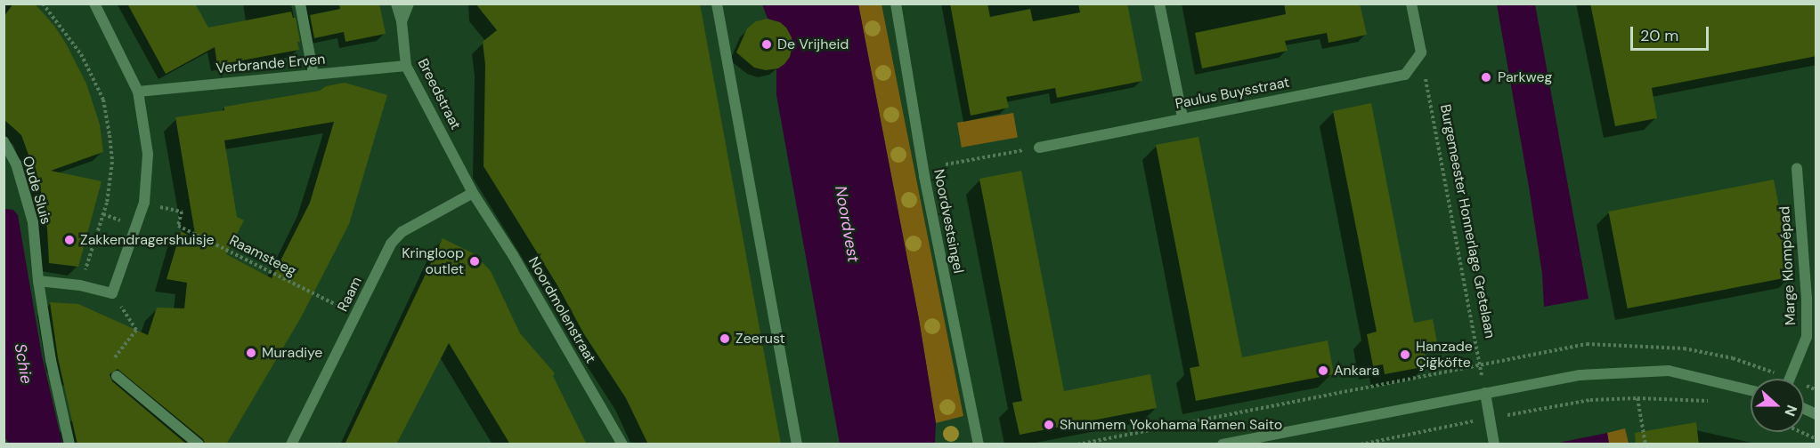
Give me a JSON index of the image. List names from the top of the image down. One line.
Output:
{"streets":{"street":["Verbrande Erven","Paulus Buysstraat","Breedstraat","Oude Sluis","Noordvestsingel","Marge Klompépad","Raam","Noordmolenstraat"],"path":["Burgemeester Honnerlage Gretelaan","Raamsteeg"]},"crossings":[["Verbrande Erven","Breedstraat"],["Paulus Buysstraat","Burgemeester Honnerlage Gretelaan"],["Breedstraat","Raam"],["Breedstraat","Noordmolenstraat"],["Raamsteeg","Raam"],["Raam","Noordmolenstraat"]],"water":["Noordvest","Schie"],"places":["De Vrijheid","Parkweg","Zakkendragershuisje","Kringloop outlet","Zeerust","Muradiye","Hanzade Çiğköfte","Ankara","Shunmem Yokohama Ramen Saito"],"scale_bar":"20 m","north":"right"}
